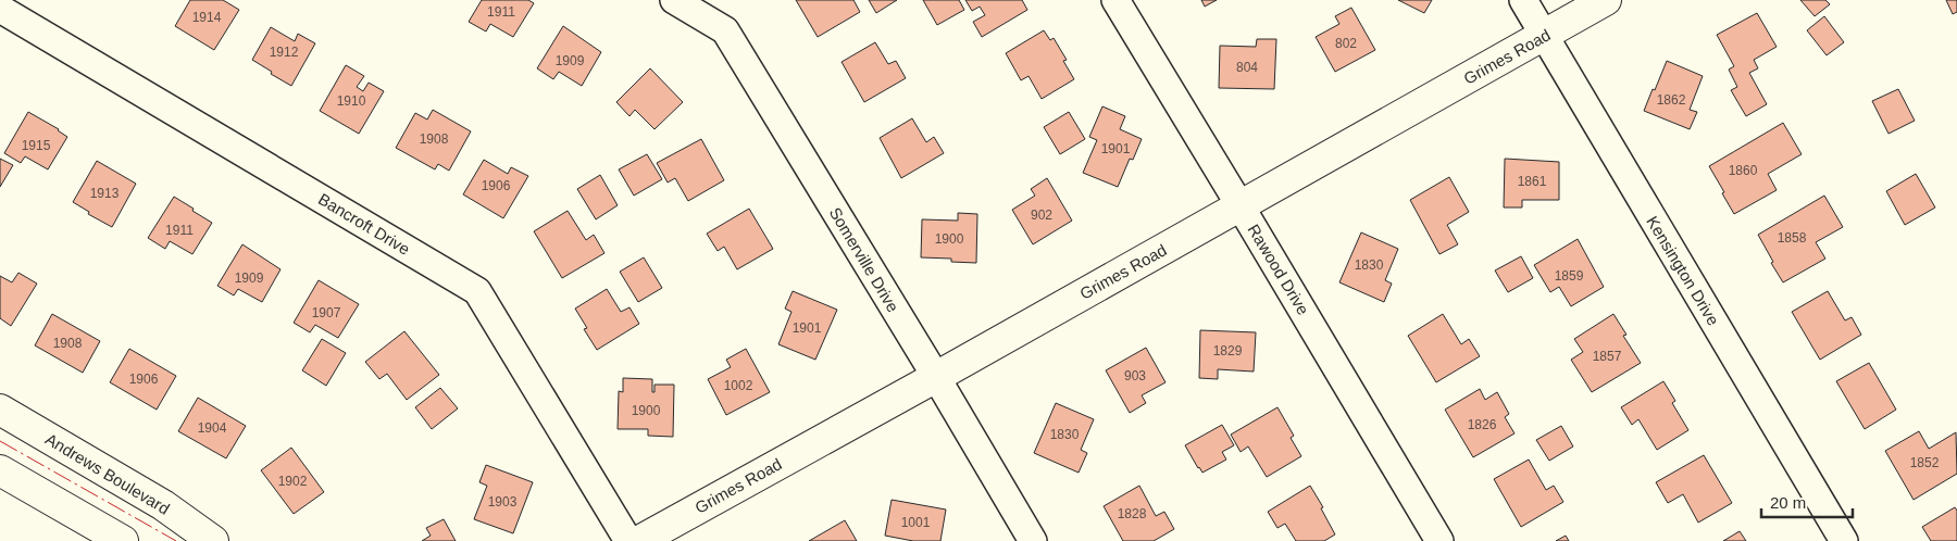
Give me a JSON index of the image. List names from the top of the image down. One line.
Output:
{"streets":{"street":["Grimes Road","Bancroft Drive","Somerville Drive","Rawood Drive","Kensington Drive","Andrews Boulevard"]},"crossings":[["Grimes Road","Somerville Drive"],["Grimes Road","Rawood Drive"],["Grimes Road","Kensington Drive"]],"house_numbers":["1911","1914","802","1912","1909","804","1862","1910","1908","1915","1901","1860","1861","1906","1913","902","1911","1858","1900","1830","1859","1909","1907","1901","1908","1829","1857","903","1906","1002","1900","1826","1904","1830","1852","1902","1903","1828","1001"],"scale_bar":"20 m"}
